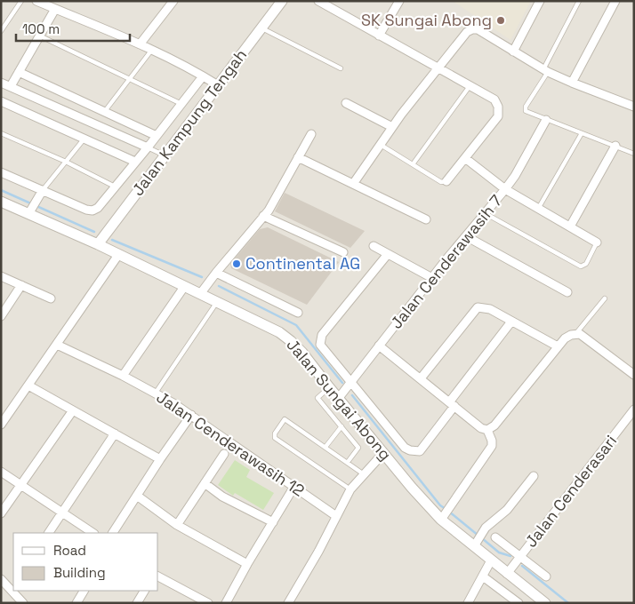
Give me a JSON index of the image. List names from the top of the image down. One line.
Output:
{"streets":{"street":["Jalan Kampung Tengah","Jalan Cenderawasih 7","Jalan Sungai Abong","Jalan Cenderawasih 12","Jalan Cenderasari"]},"crossings":[["Jalan Kampung Tengah","Jalan Sungai Abong"],["Jalan Cenderawasih 7","Jalan Sungai Abong"],["Jalan Sungai Abong","Jalan Cenderasari"]],"places":["SK Sungai Abong","Continental AG"],"legend":["Road","Building"],"scale_bar":"100 m"}
